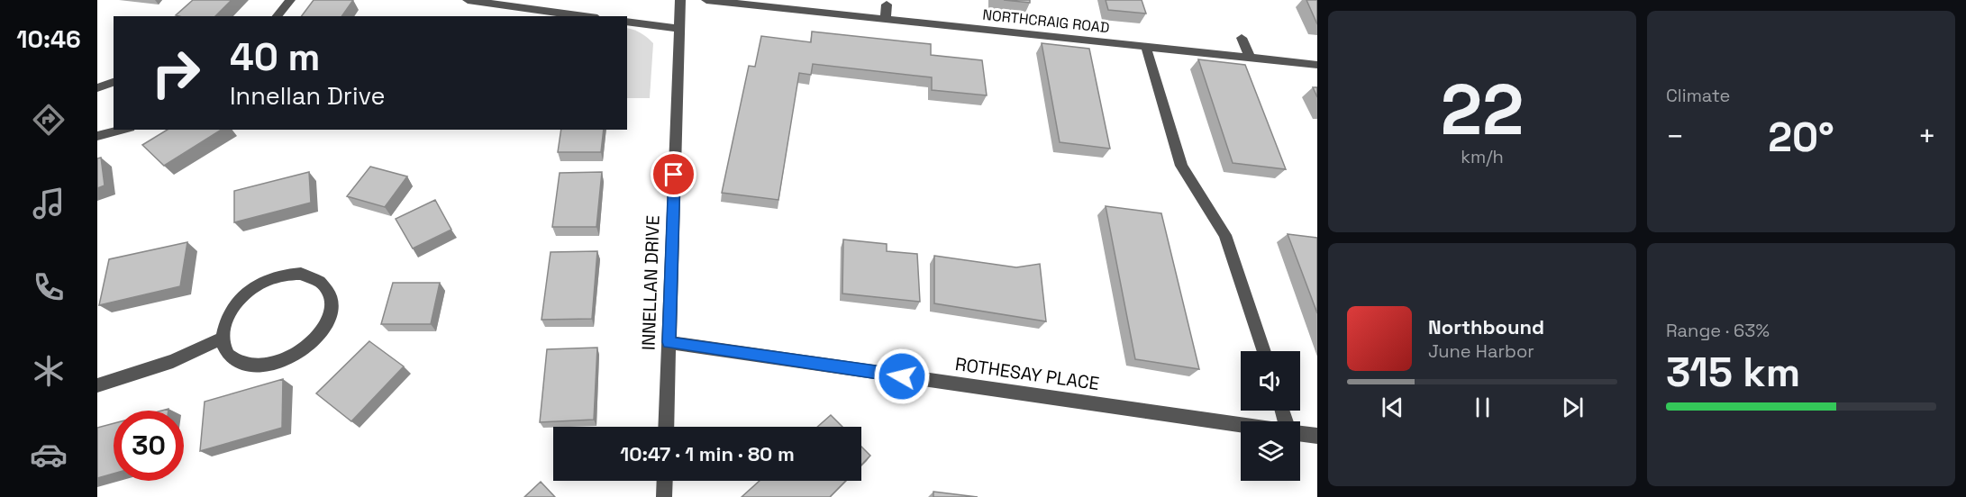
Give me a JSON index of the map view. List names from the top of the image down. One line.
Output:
{"streets":{"street":["NORTHCRAIG ROAD","INNELLAN DRIVE","ROTHESAY PLACE"]},"crossings":[["INNELLAN DRIVE","ROTHESAY PLACE"]],"page":{"tabs":"10:46","tile":[["22","km/h"],"Climate",["Range · 63%","315 km"]],"turn":["40 m","Innellan Drive"],"heat":["−","20°","+"],"song":["Northbound","June Harbor"],"limit":"30","trip":"10:47 · 1 min · 80 m"}}
